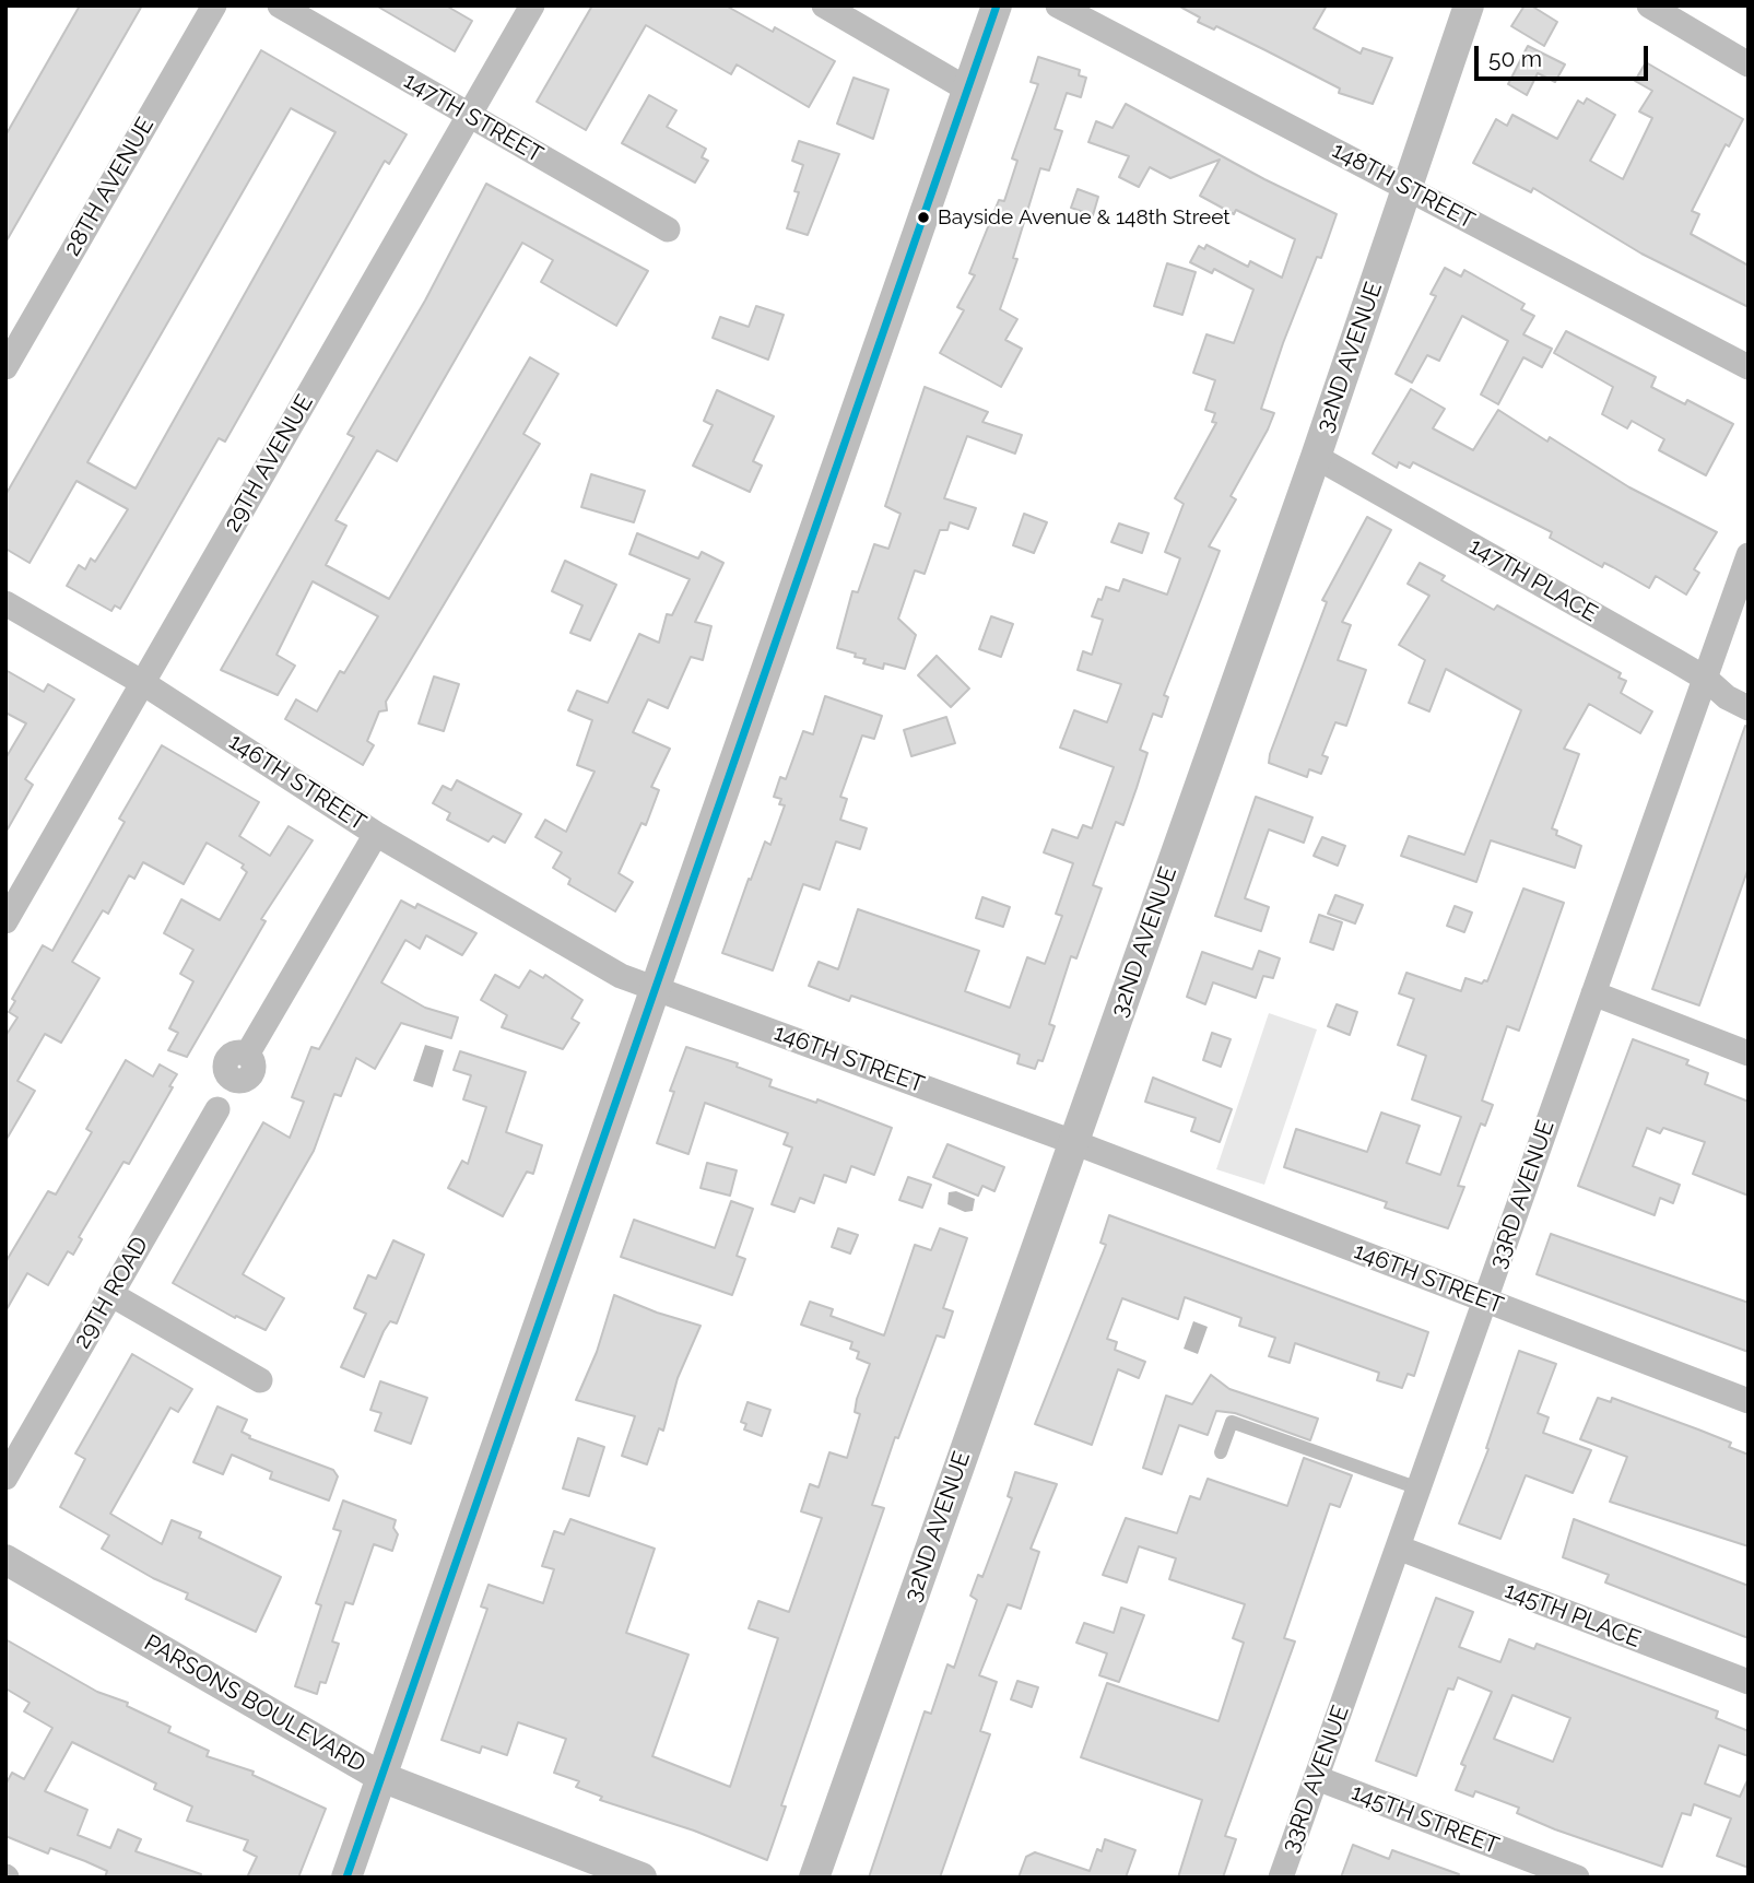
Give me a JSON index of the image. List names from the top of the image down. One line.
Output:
{"streets":{"street":["147TH STREET","148TH STREET","28TH AVENUE","32ND AVENUE","29TH AVENUE","147TH PLACE","146TH STREET","33RD AVENUE","29TH ROAD","145TH PLACE","PARSONS BOULEVARD","145TH STREET"]},"crossings":[["147TH STREET","29TH AVENUE"],["148TH STREET","32ND AVENUE"],["32ND AVENUE","147TH PLACE"],["32ND AVENUE","146TH STREET"],["29TH AVENUE","146TH STREET"],["147TH PLACE","33RD AVENUE"],["146TH STREET","33RD AVENUE"],["33RD AVENUE","145TH PLACE"],["33RD AVENUE","145TH STREET"]],"places":["Bayside Avenue & 148th Street"],"scale_bar":"50 m"}
